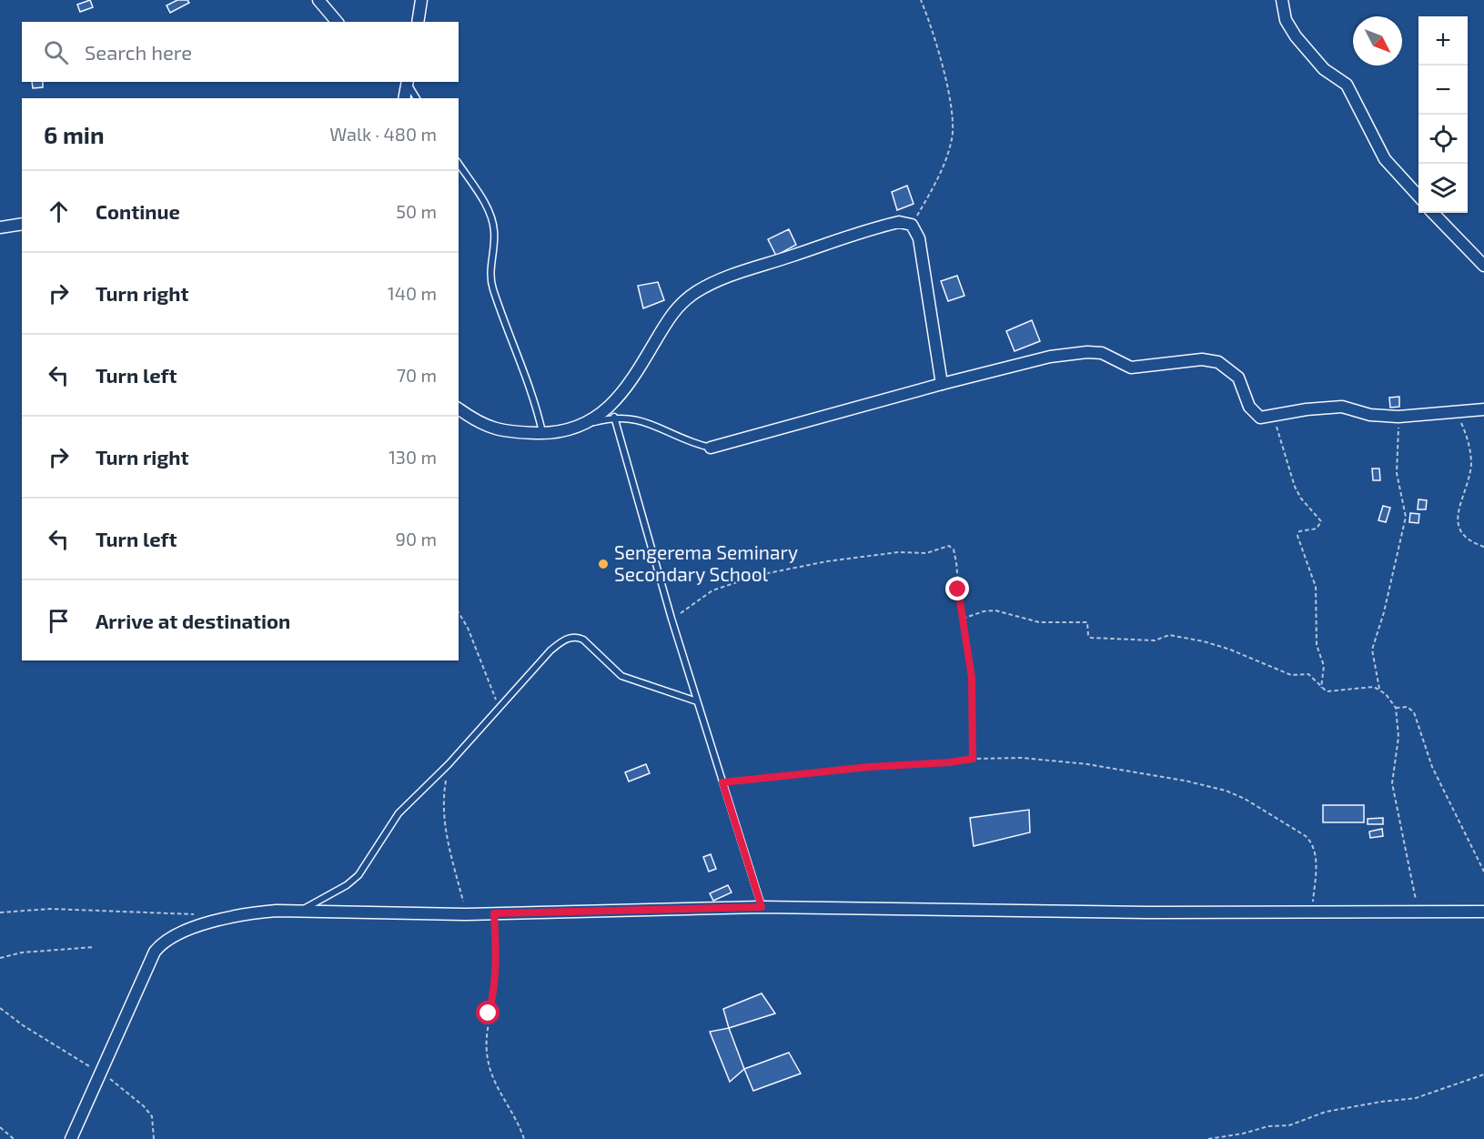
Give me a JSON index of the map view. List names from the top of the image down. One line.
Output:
{"places":["Sengerema Seminary Secondary School"],"north":"bottom right","page":{"map_buttons":["+","−"],"search":"Search here","heading":["6 min","Walk · 480 m"],"list":[["Continue","50 m"],["Turn right","140 m"],["Turn left","70 m"],["Turn right","130 m"],["Turn left","90 m"],"Arrive at destination"]}}
